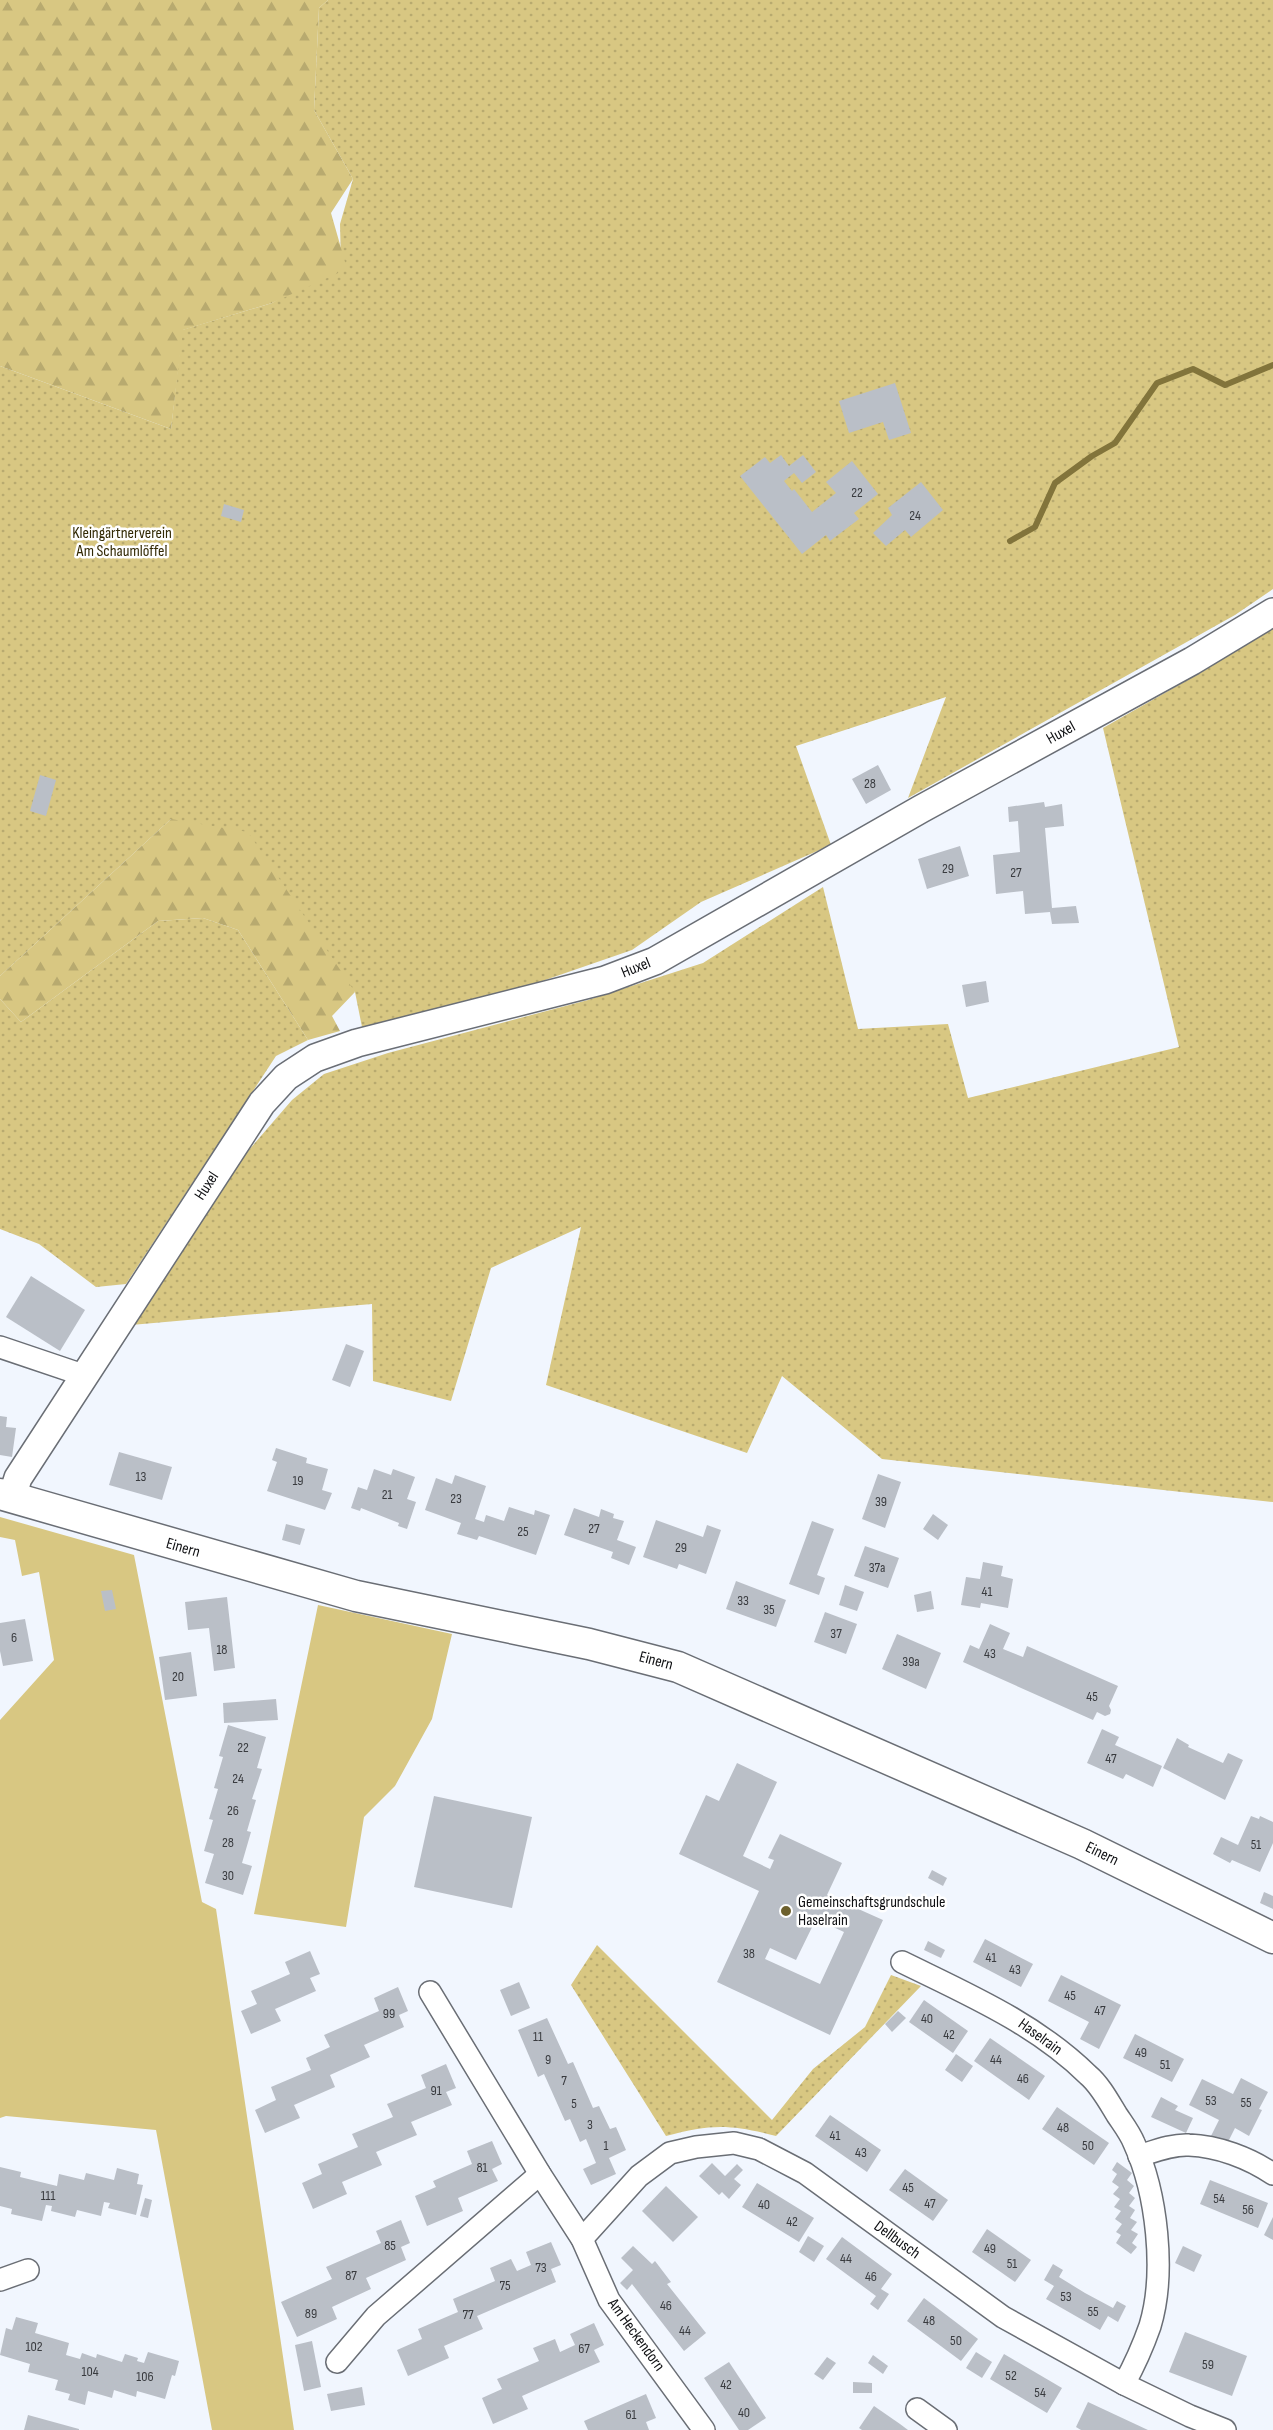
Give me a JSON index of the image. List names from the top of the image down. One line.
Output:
{"streets":{"main road":["Einern"],"street":["Huxel","Haselrain","Dellbusch","Am Heckendorn"]},"crossings":[["Huxel","Einern"],["Haselrain","Dellbusch"],["Dellbusch","Am Heckendorn"]],"parks":["Kleingärtnerverein Am Schaumlöffel"],"places":["Gemeinschaftsgrundschule Haselrain"],"house_numbers":["22","24","28","29","27","13","19","21","23","39","27","25","29","37a","41","33","35","37","6","18","43","39a","20","45","22","47","24","26","28","51","30","38","41","43","45","47","99","40","42","11","49","9","44","51","46","7","91","53","55","5","3","48","41","1","50","43","81","45","111","54","47","40","56","42","85","49","44","51","73","87","46","75","53","46","55","89","77","48","44","50","102","67","59","104","52","106","42","54","40","61"]}
